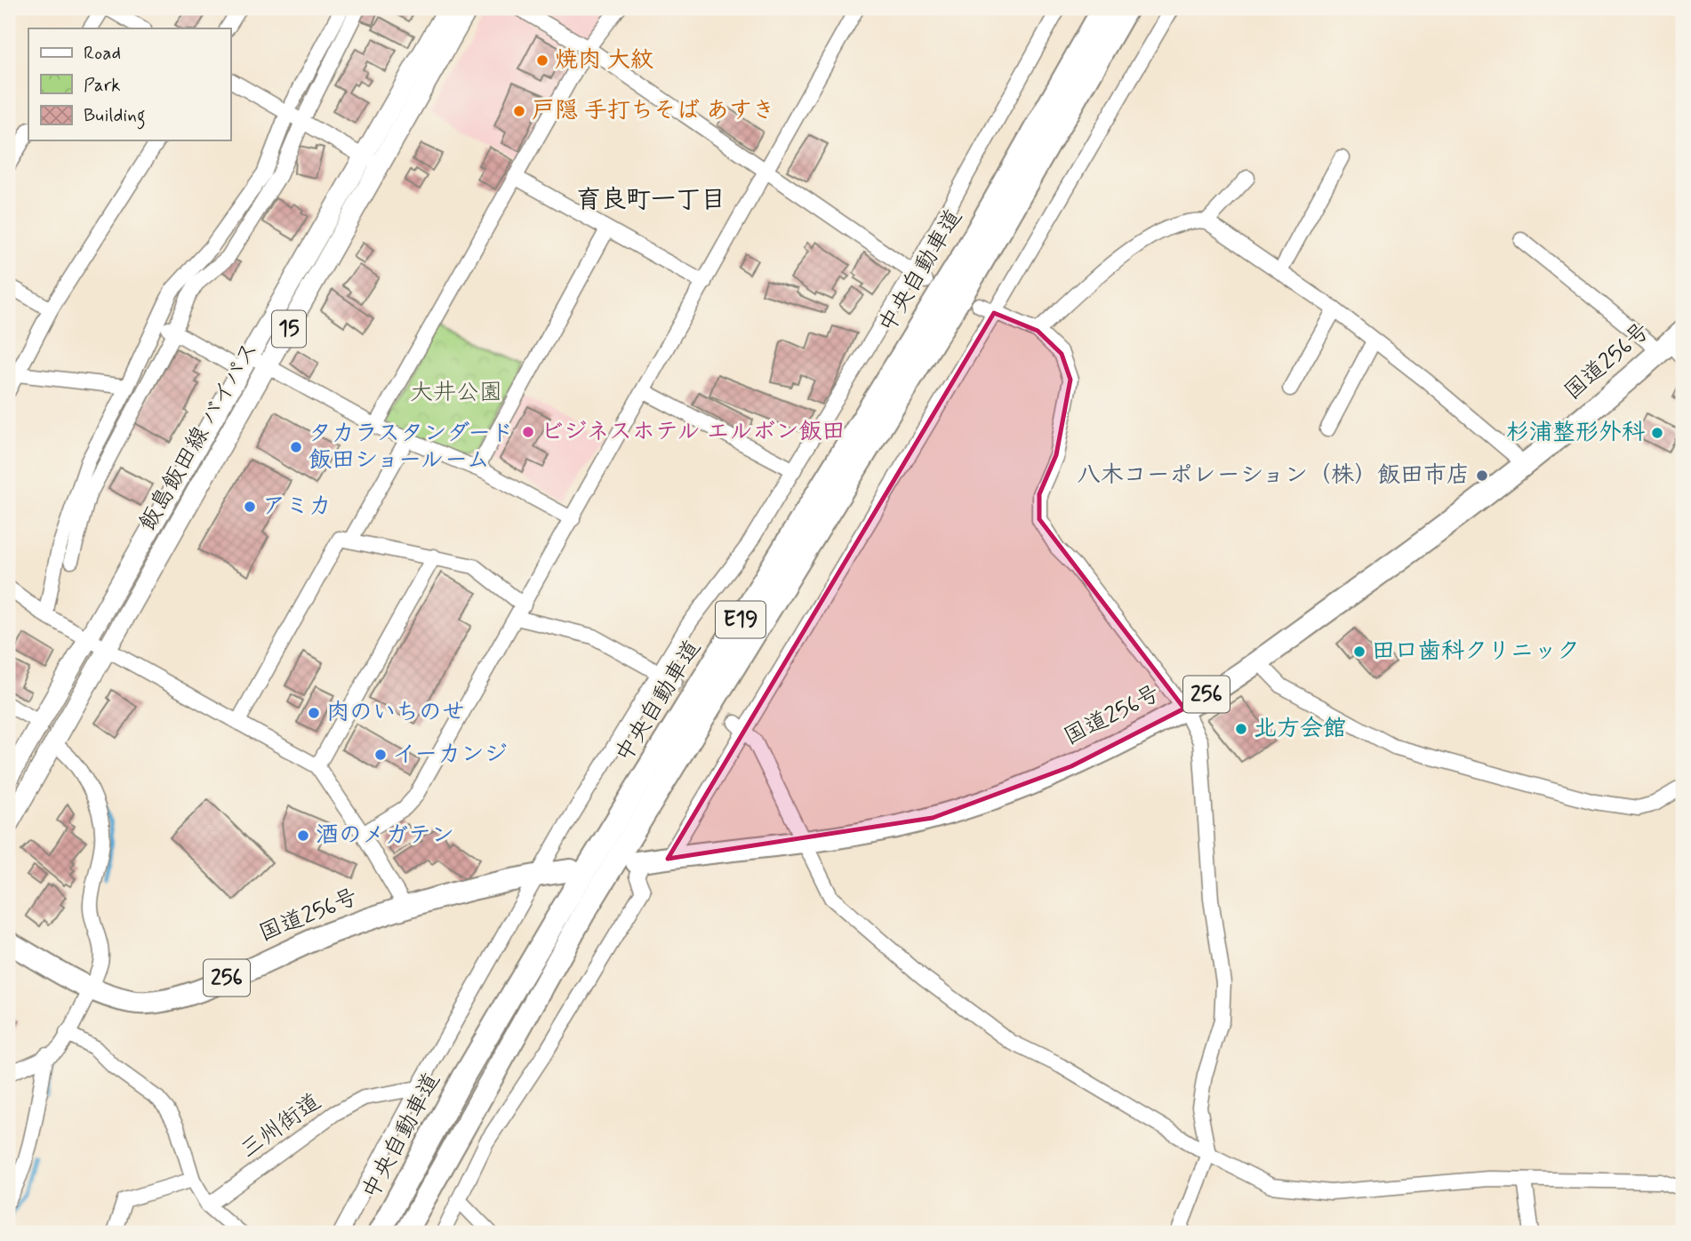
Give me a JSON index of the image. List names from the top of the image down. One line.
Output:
{"streets":{"highway":["中央自動車道","国道256号","E19","256"],"main road":["15","飯島飯田線 バイパス"],"street":["三州街道"]},"districts":["育良町一丁目"],"parks":["大井公園"],"places":["焼肉 大紋","戸隠 手打ちそば あすき","ビジネスホテル エルボン飯田","杉浦整形外科","タカラスタンダード 飯田ショールーム","八木コーポレーション（株）飯田市店","アミカ","田口歯科クリニック","肉のいちのせ","北方会館","イーカンジ","酒のメガテン"],"legend":["Road","Park","Building"]}
